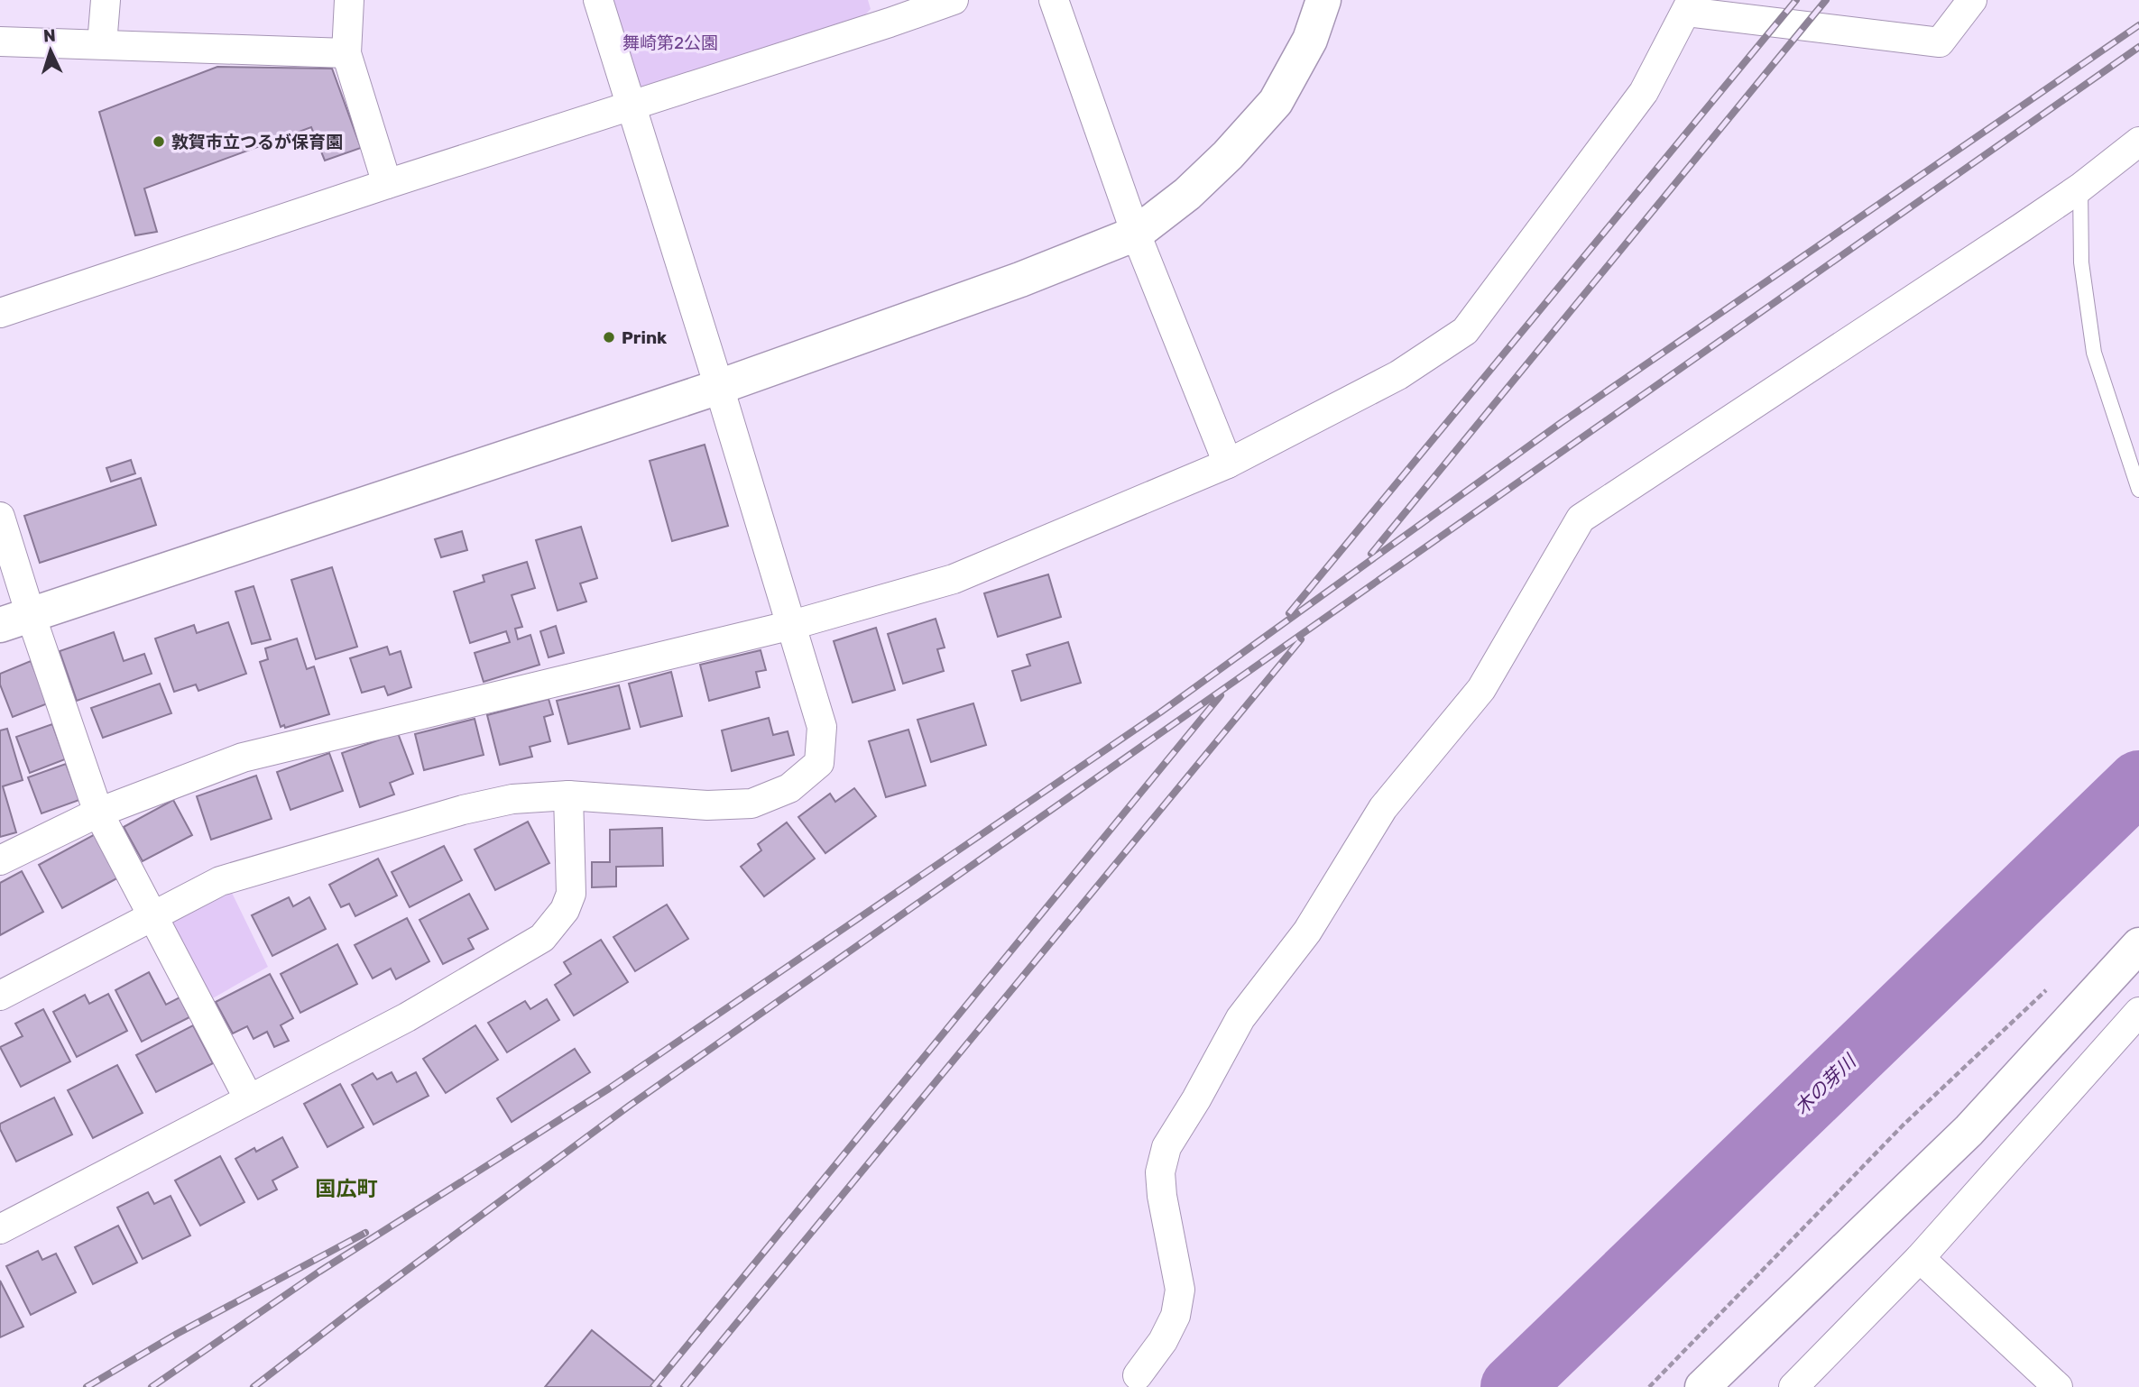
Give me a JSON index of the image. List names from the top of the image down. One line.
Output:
{"districts":["国広町"],"water":["木の芽川"],"parks":["舞崎第2公園"],"places":["敦賀市立つるが保育園","Prink"],"north":"top"}
